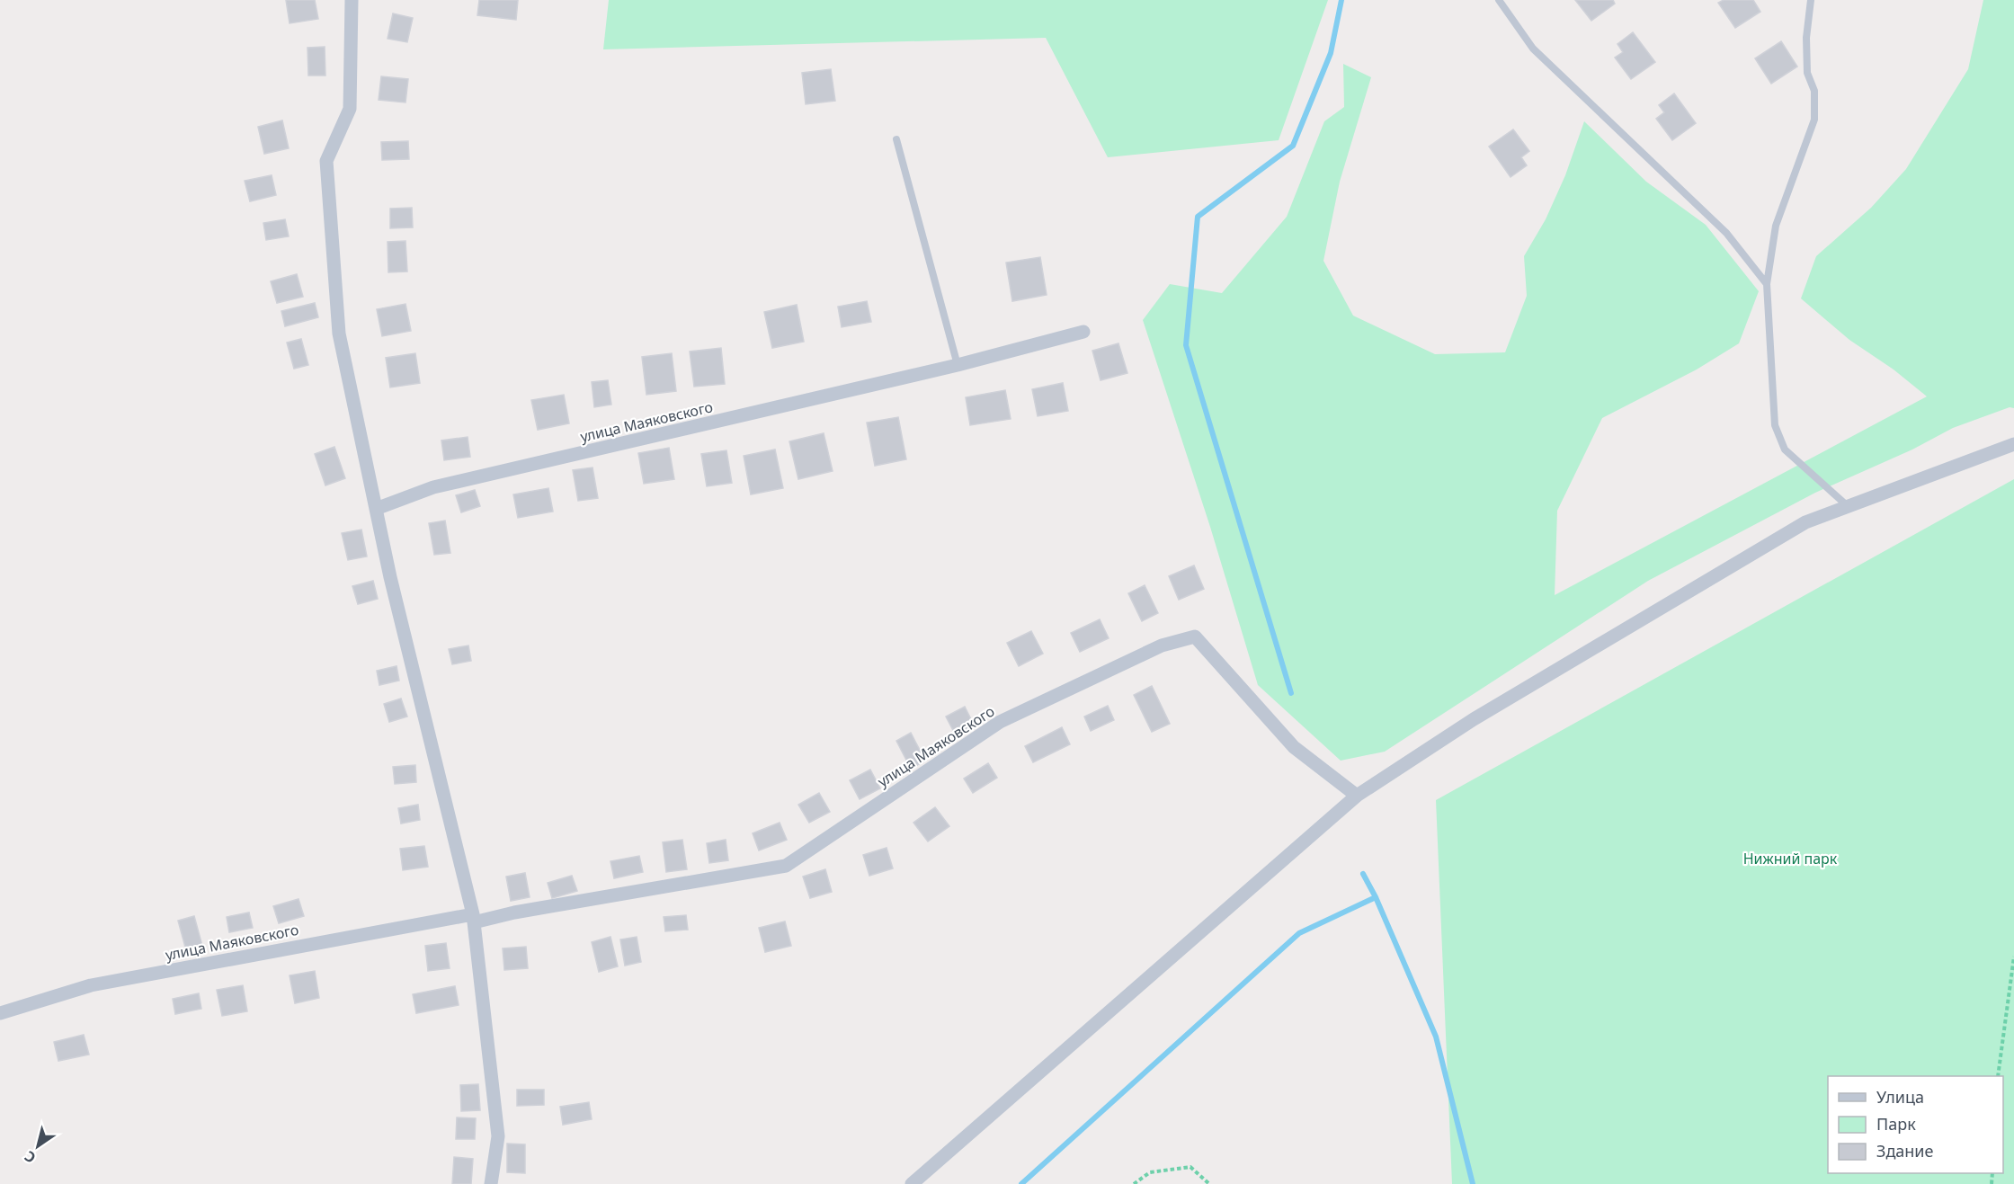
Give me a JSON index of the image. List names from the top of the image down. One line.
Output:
{"streets":{"street":["улица Маяковского"]},"parks":["Нижний парк"],"legend":["Улица","Парк","Здание"],"north":"bottom left"}
